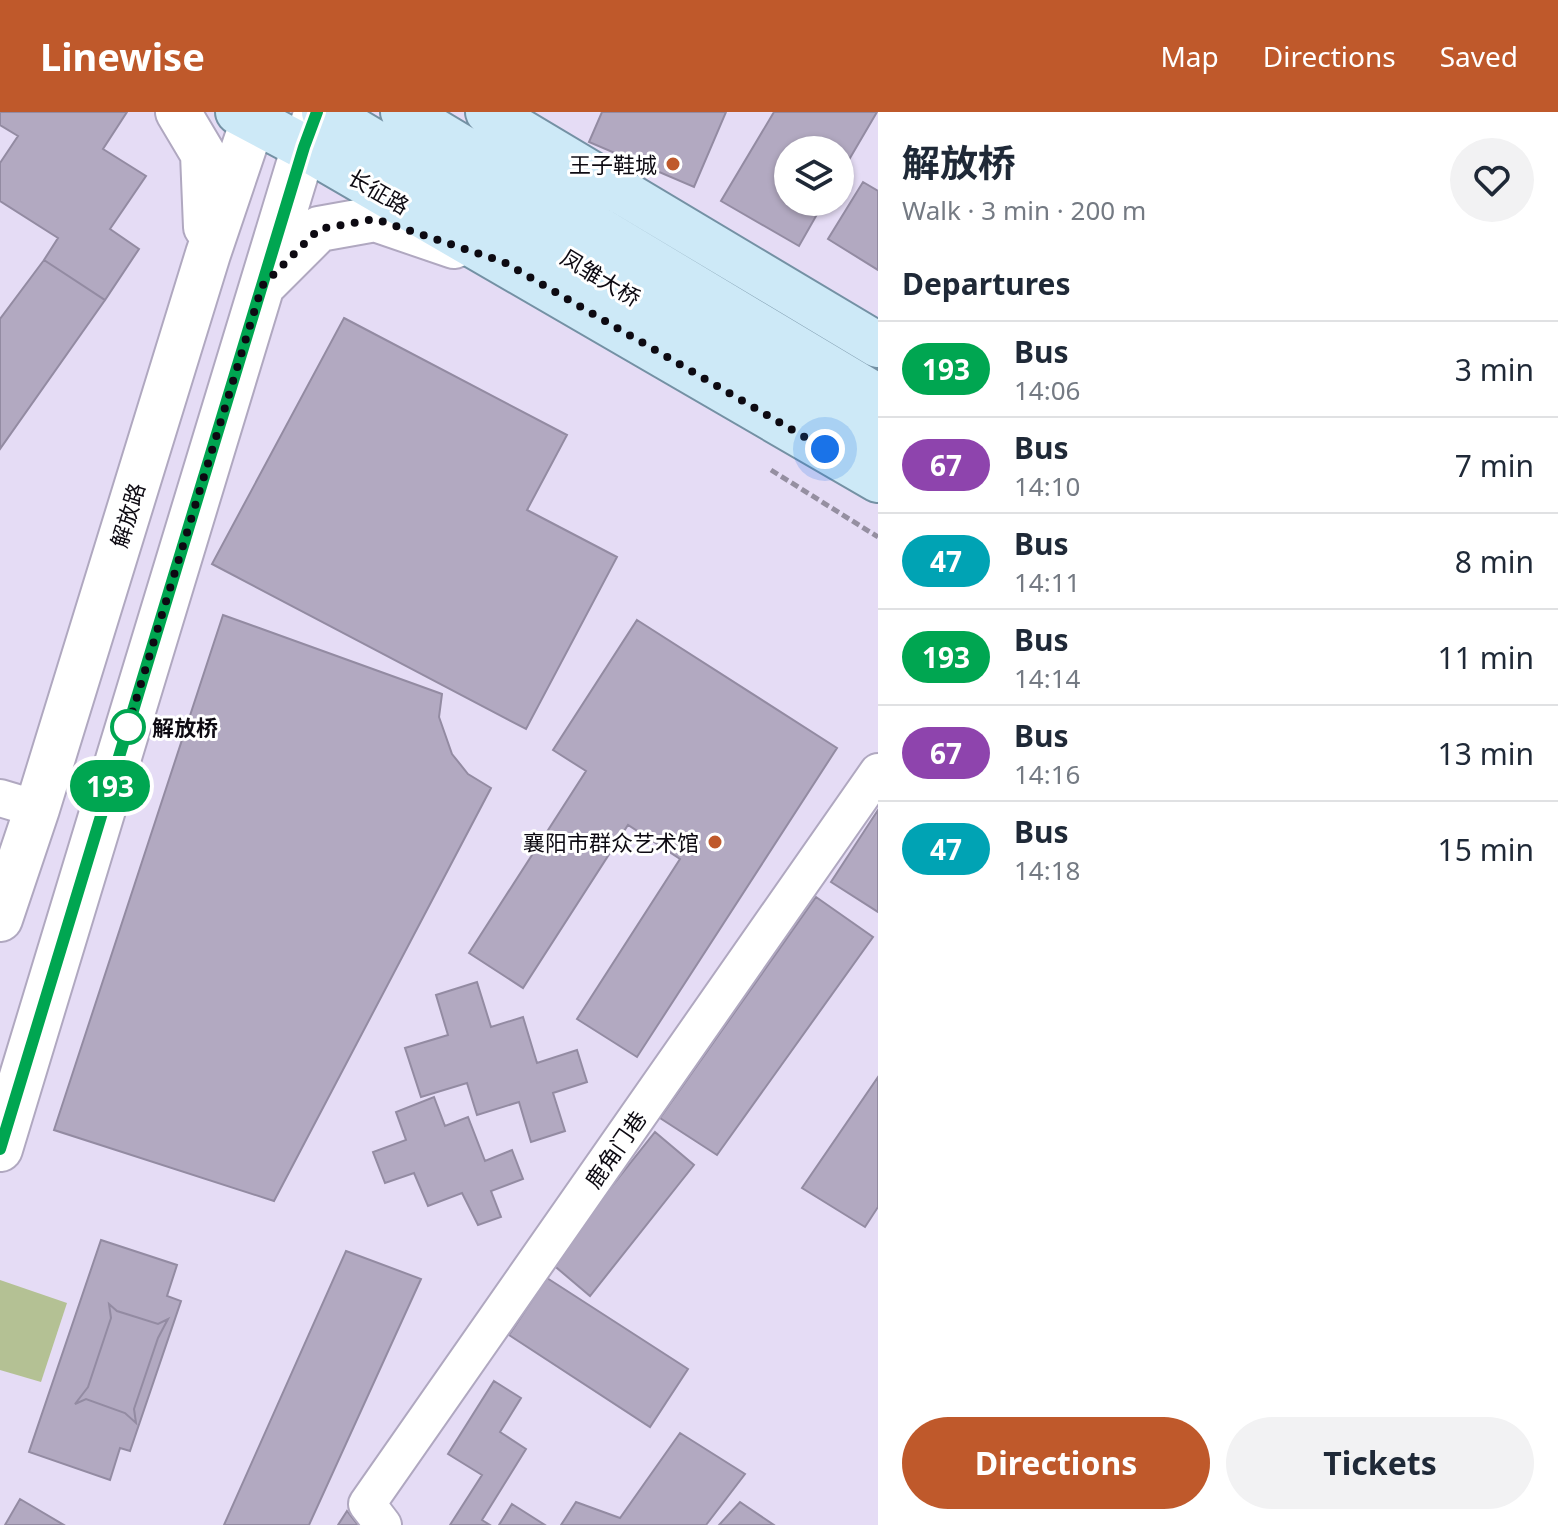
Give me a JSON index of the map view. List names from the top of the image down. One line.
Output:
{"streets":{"main road":["长征路","凤雏大桥"],"street":["解放路","鹿角门巷"]},"crossings":[["长征路","凤雏大桥"],["长征路","解放路"]],"places":["王子鞋城","解放桥","襄阳市群众艺术馆"],"lines":["bus line 193"],"page":{"header":"Linewise","nav":["Map","Directions","Saved"],"on_map":"193","heading":[["解放桥","Walk · 3 min · 200 m"],"Departures"],"list":[{"mark":"193","name":"Bus","note":"14:06","value":"3 min"},{"mark":"67","name":"Bus","note":"14:10","value":"7 min"},{"mark":"47","name":"Bus","note":"14:11","value":"8 min"},{"mark":"193","name":"Bus","note":"14:14","value":"11 min"},{"mark":"67","name":"Bus","note":"14:16","value":"13 min"},{"mark":"47","name":"Bus","note":"14:18","value":"15 min"}],"buttons":["Directions","Tickets"]}}
